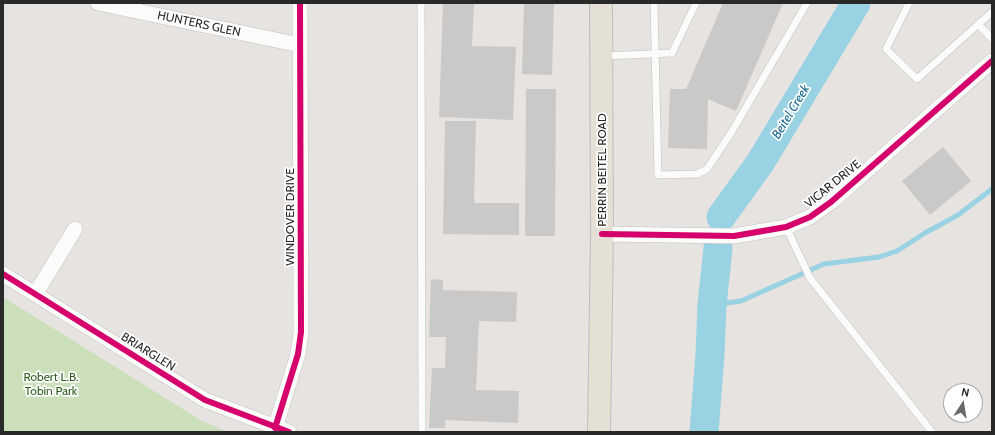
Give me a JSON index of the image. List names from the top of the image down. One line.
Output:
{"streets":{"main road":["PERRIN BEITEL ROAD"],"street":["HUNTERS GLEN","VICAR DRIVE","WINDOVER DRIVE","BRIARGLEN"]},"crossings":[["HUNTERS GLEN","WINDOVER DRIVE"],["PERRIN BEITEL ROAD","VICAR DRIVE"],["WINDOVER DRIVE","BRIARGLEN"]],"water":["Beitel Creek"],"parks":["Robert L.B. Tobin Park"],"north":"top"}
